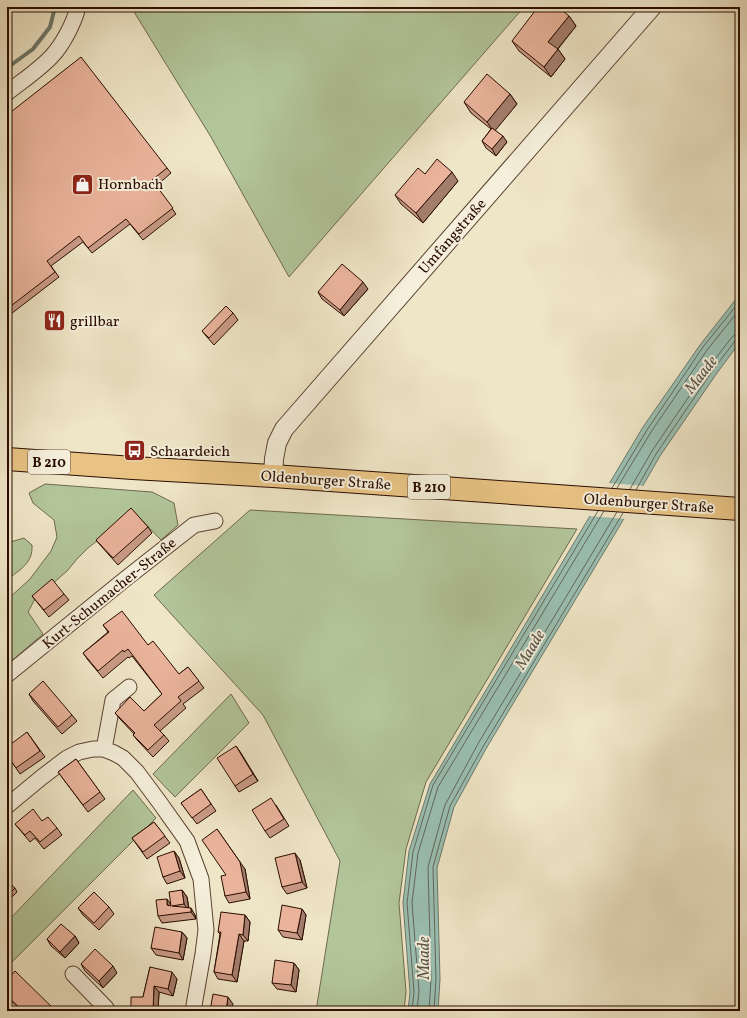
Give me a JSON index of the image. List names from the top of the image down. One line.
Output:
{"streets":{"main road":["B 210","Oldenburger Straße"],"street":["Umfangstraße","Kurt-Schumacher-Straße"]},"crossings":[["Umfangstraße","Oldenburger Straße"]],"water":["Maade"],"places":{"shop":["Hornbach"],"restaurant":["grillbar"],"bus stop":["Schaardeich"]}}
